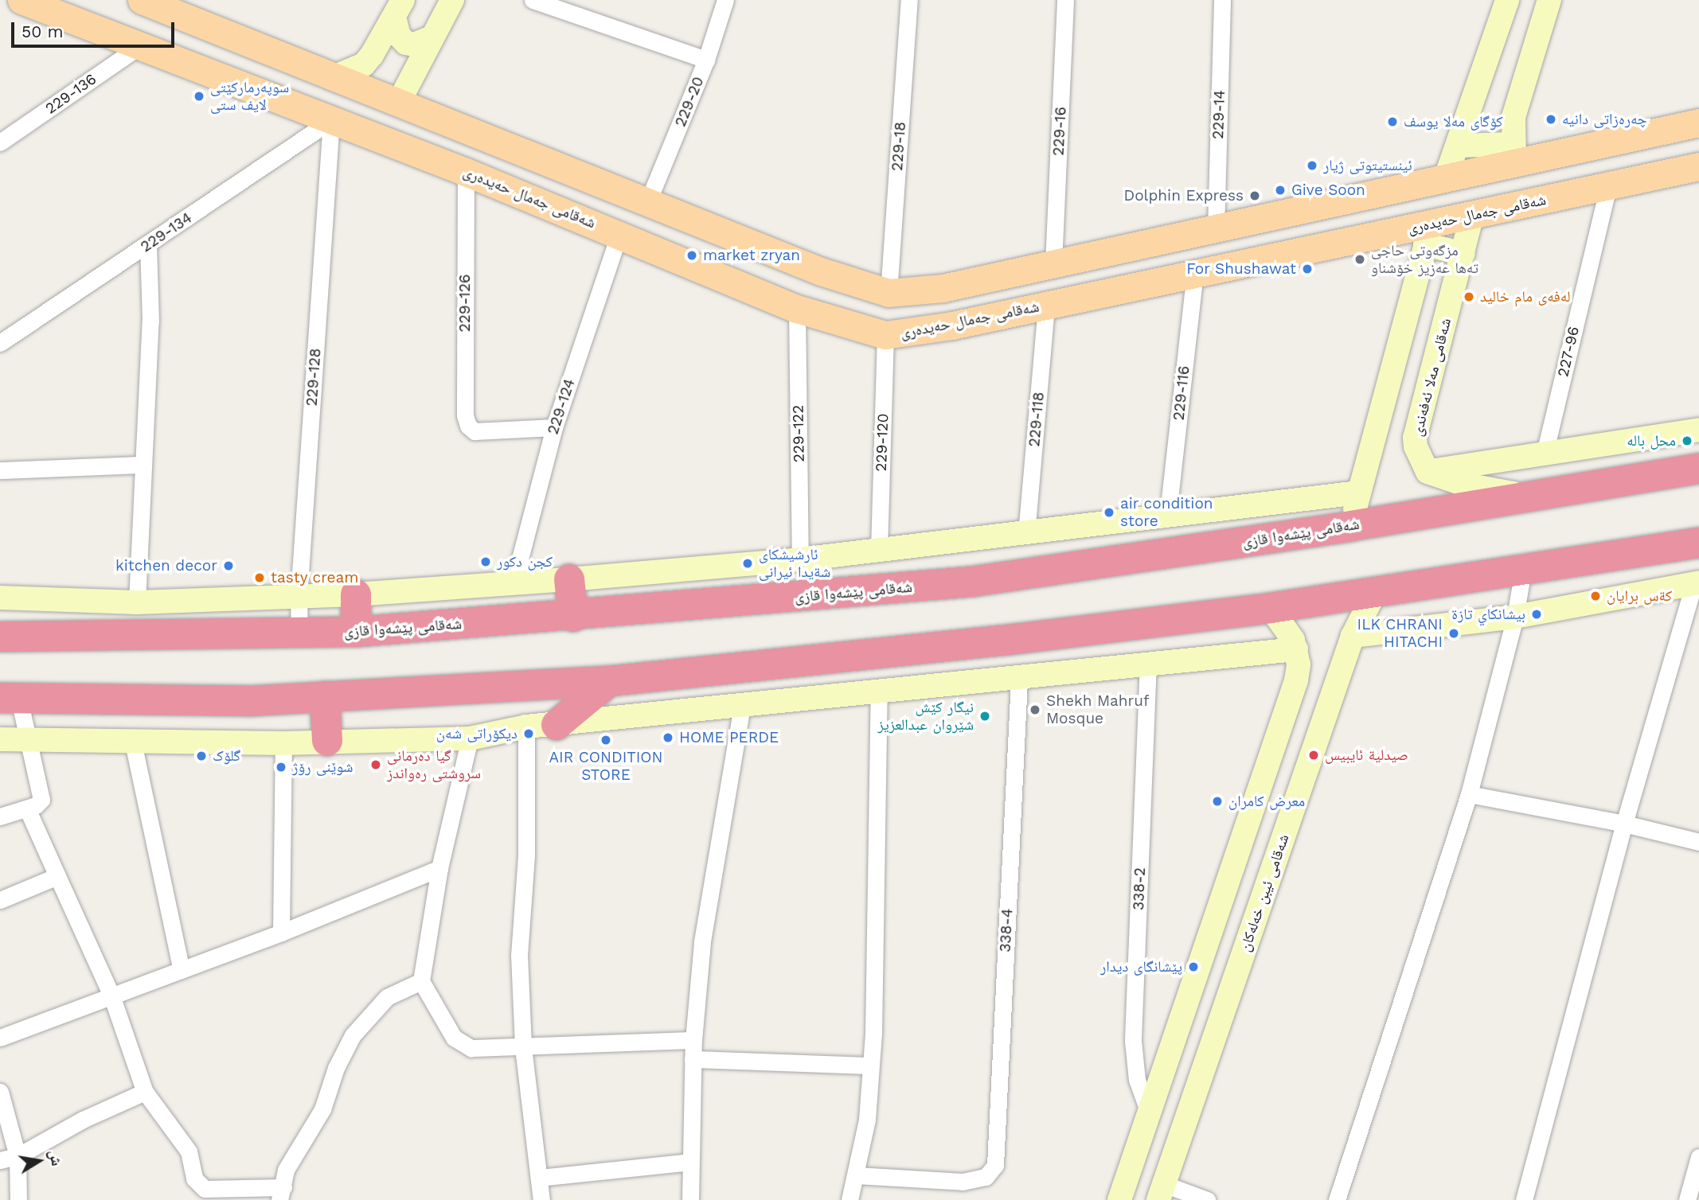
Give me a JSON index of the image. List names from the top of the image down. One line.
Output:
{"streets":{"highway":["شەقامی پێشەوا قازی"],"main road":["شەقامی جەمال حەیدەری"],"street":["229-136","229-20","229-14","229-16","229-18","229-134","229-126","227-96","229-128","شەقامی مەلا ئەفەندی","229-116","229-124","229-118","229-122","229-120","338-2","شەقامی ئیبن خەلەکان","338-4"]},"crossings":[["229-136","شەقامی جەمال حەیدەری"],["شەقامی جەمال حەیدەری","229-134"],["شەقامی جەمال حەیدەری","229-126"],["شەقامی جەمال حەیدەری","227-96"],["شەقامی جەمال حەیدەری","229-128"],["شەقامی جەمال حەیدەری","شەقامی مەلا ئەفەندی"],["شەقامی جەمال حەیدەری","229-116"],["شەقامی جەمال حەیدەری","229-124"],["شەقامی جەمال حەیدەری","229-118"],["شەقامی جەمال حەیدەری","229-122"],["شەقامی جەمال حەیدەری","229-120"],["229-134","229-128"],["229-126","229-124"],["229-128","شەقامی پێشەوا قازی"]],"places":["سوپەرمارکێتی لایف ستی","چەرەزاتی دانیە","کۆگای مەلا یوسف","ئینستیتوتی ژیار","Give Soon","Dolphin Express","market zryan","مزگەوتی حاجی تەها عەزیز خۆشناو","For Shushawat","لەفەی مام خالید","محل باله","air condition store","كجن دكور","ئارشيشكاى شةيدا ئيرانى","kitchen decor","tasty cream","كةس برايان","بيشانكاي تازة","ILK CHRANI HITACHI","Shekh Mahruf Mosque","نیگار کێش شێروان عبدالعزیز","دیکۆراتی شەن","HOME PERDE","AIR CONDITION STORE","صيدلية ئايبيس","گلۆک","گیا دەرمانی سروشتی رەواندز","شوێنی رۆژ","معرض کامران","پێشانگای دیدار"],"scale_bar":"50 m","north":"right"}
